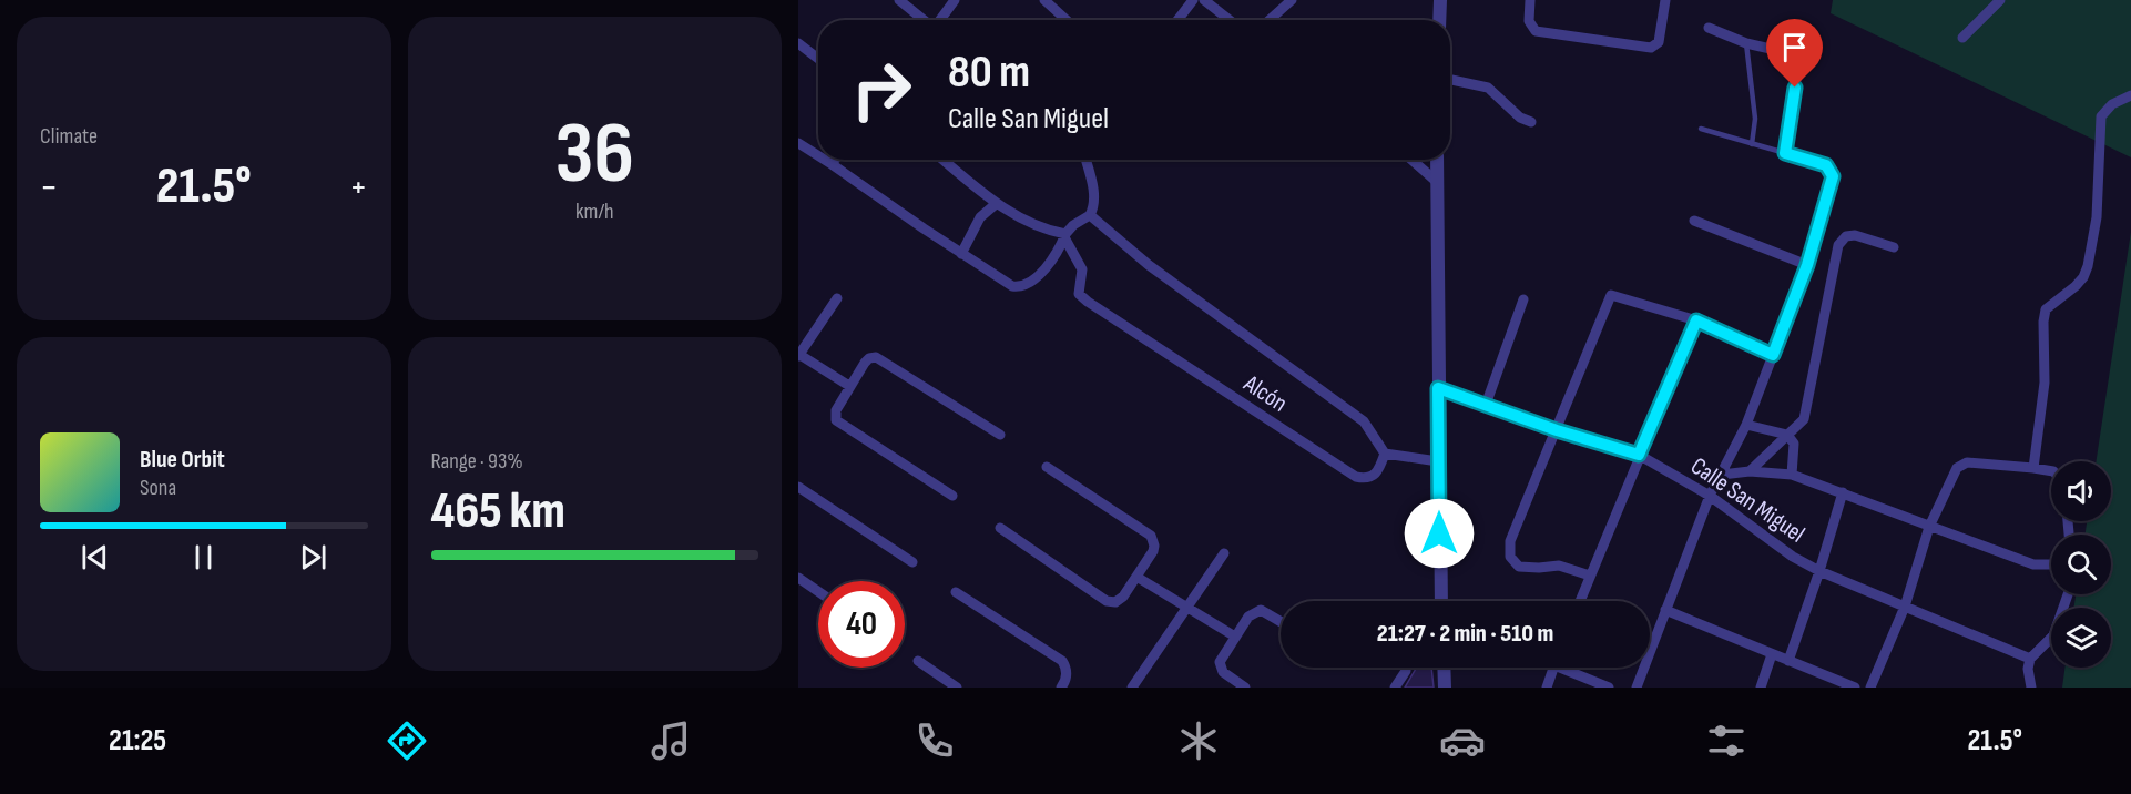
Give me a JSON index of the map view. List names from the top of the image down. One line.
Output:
{"streets":{"street":["Alcón","Calle San Miguel"]},"page":{"tile":["Climate",["36","km/h"],["Range · 93%","465 km"]],"turn":["80 m","Calle San Miguel"],"heat":["−","21.5°","+"],"song":["Blue Orbit","Sona"],"limit":"40","trip":"21:27 · 2 min · 510 m","tabs":["21:25","21.5°"]}}
